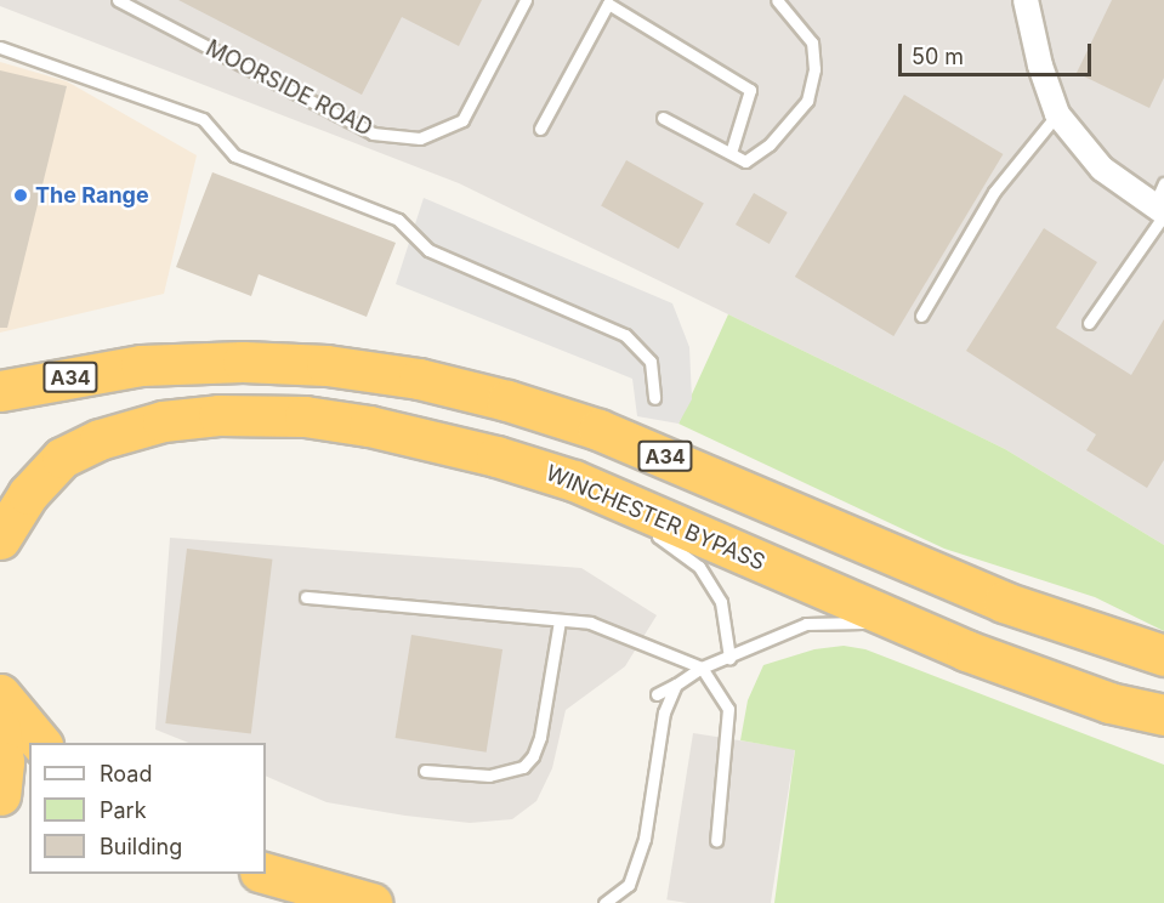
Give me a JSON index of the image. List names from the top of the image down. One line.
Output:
{"streets":{"highway":["A34","WINCHESTER BYPASS"],"lane":["MOORSIDE ROAD"]},"places":["The Range"],"legend":["Road","Park","Building"],"scale_bar":"50 m"}
